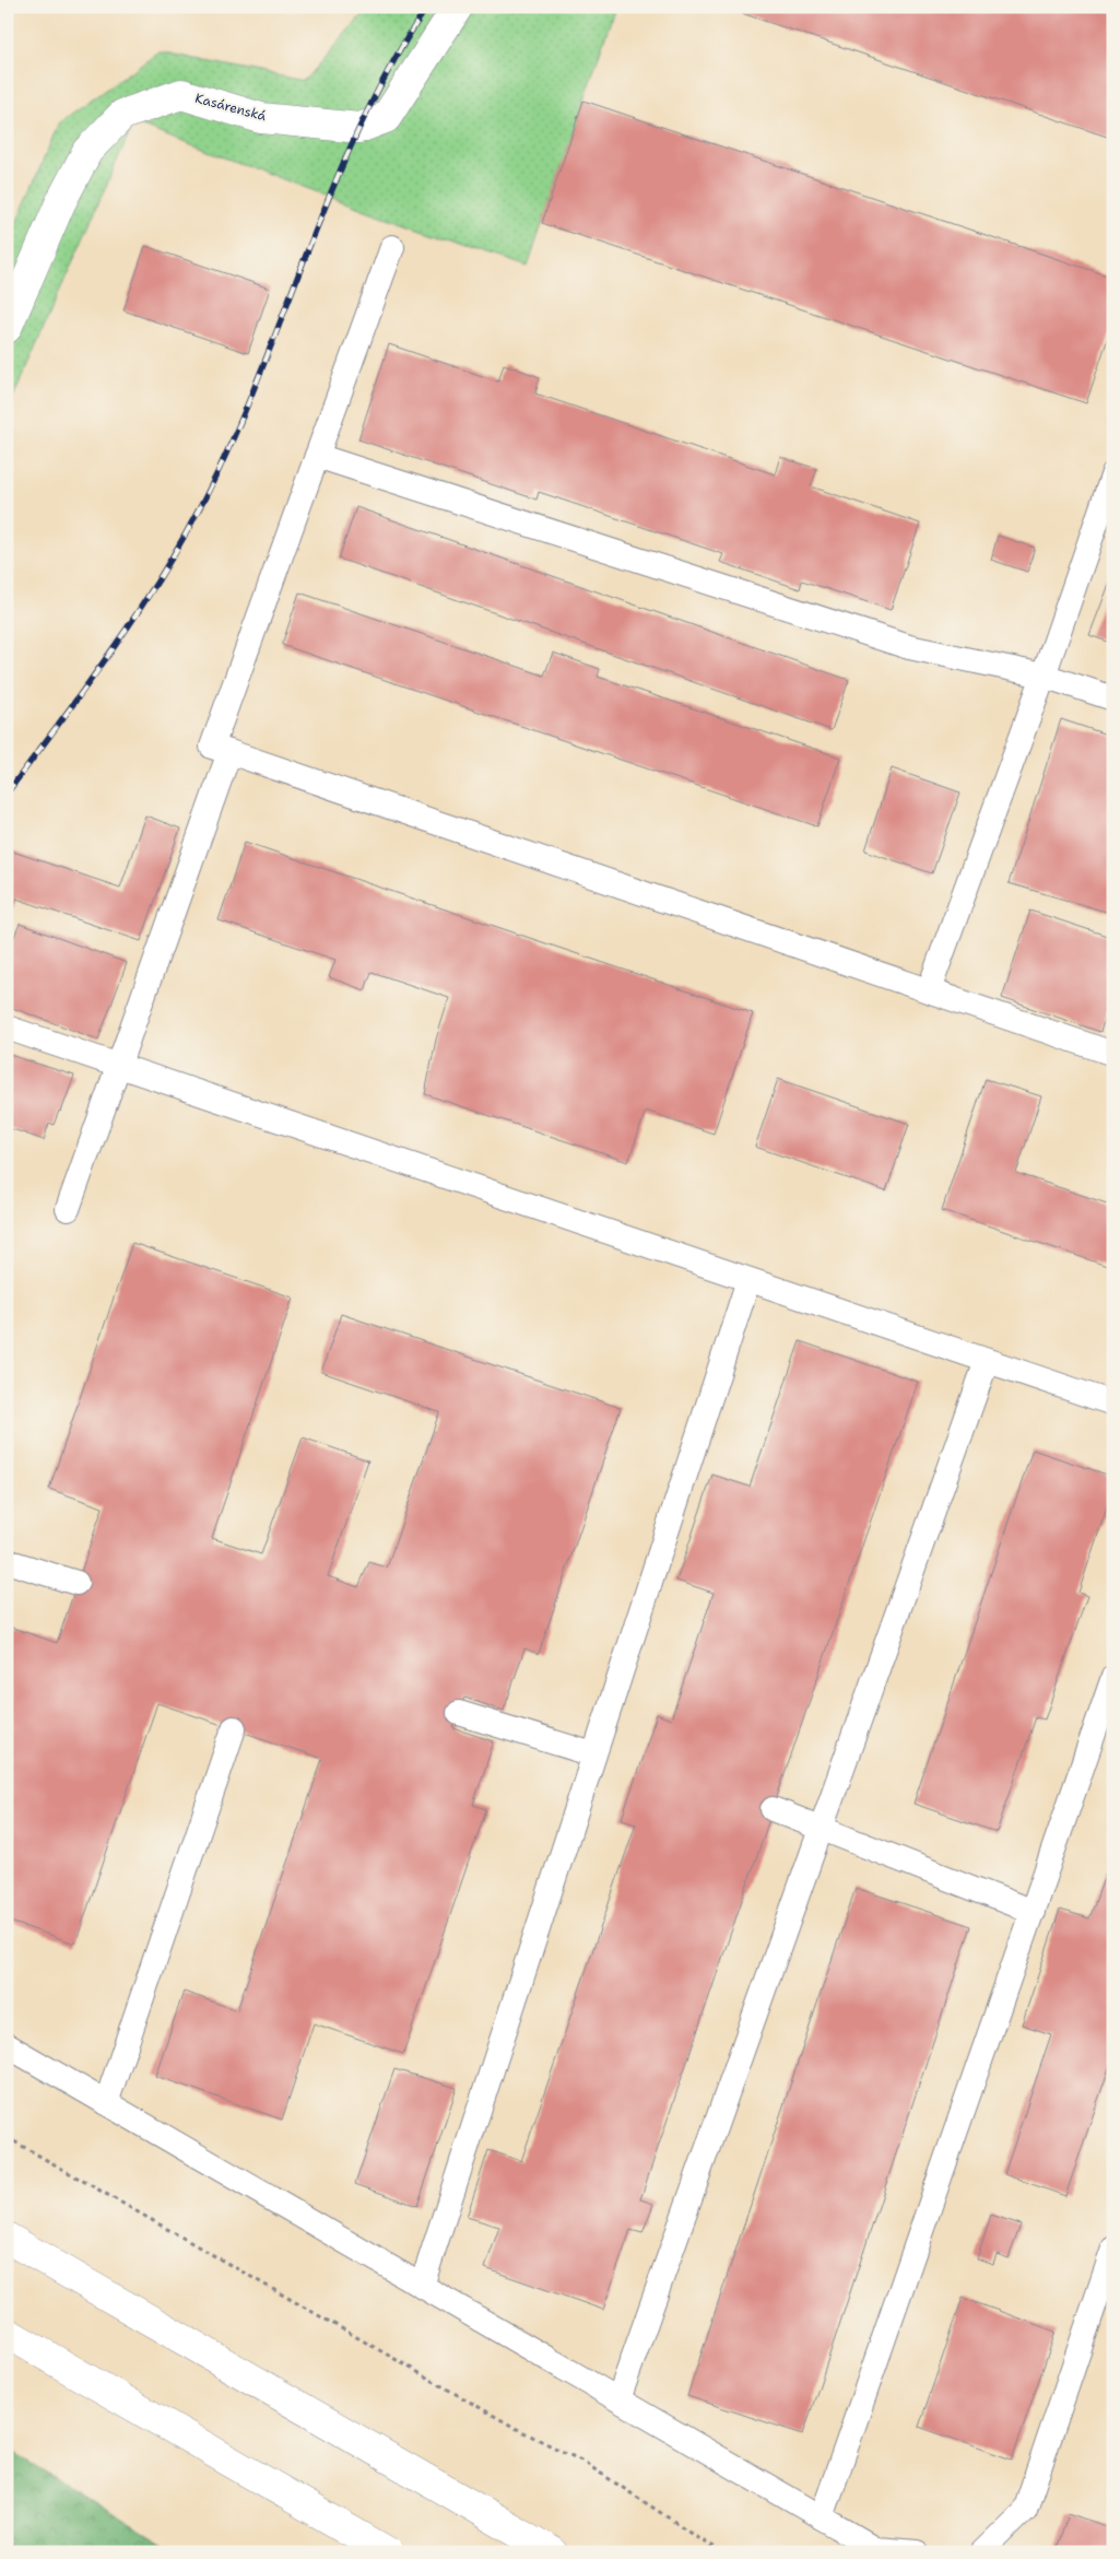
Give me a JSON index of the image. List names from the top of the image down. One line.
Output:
{"streets":{"main road":["Kasárenská"]}}
